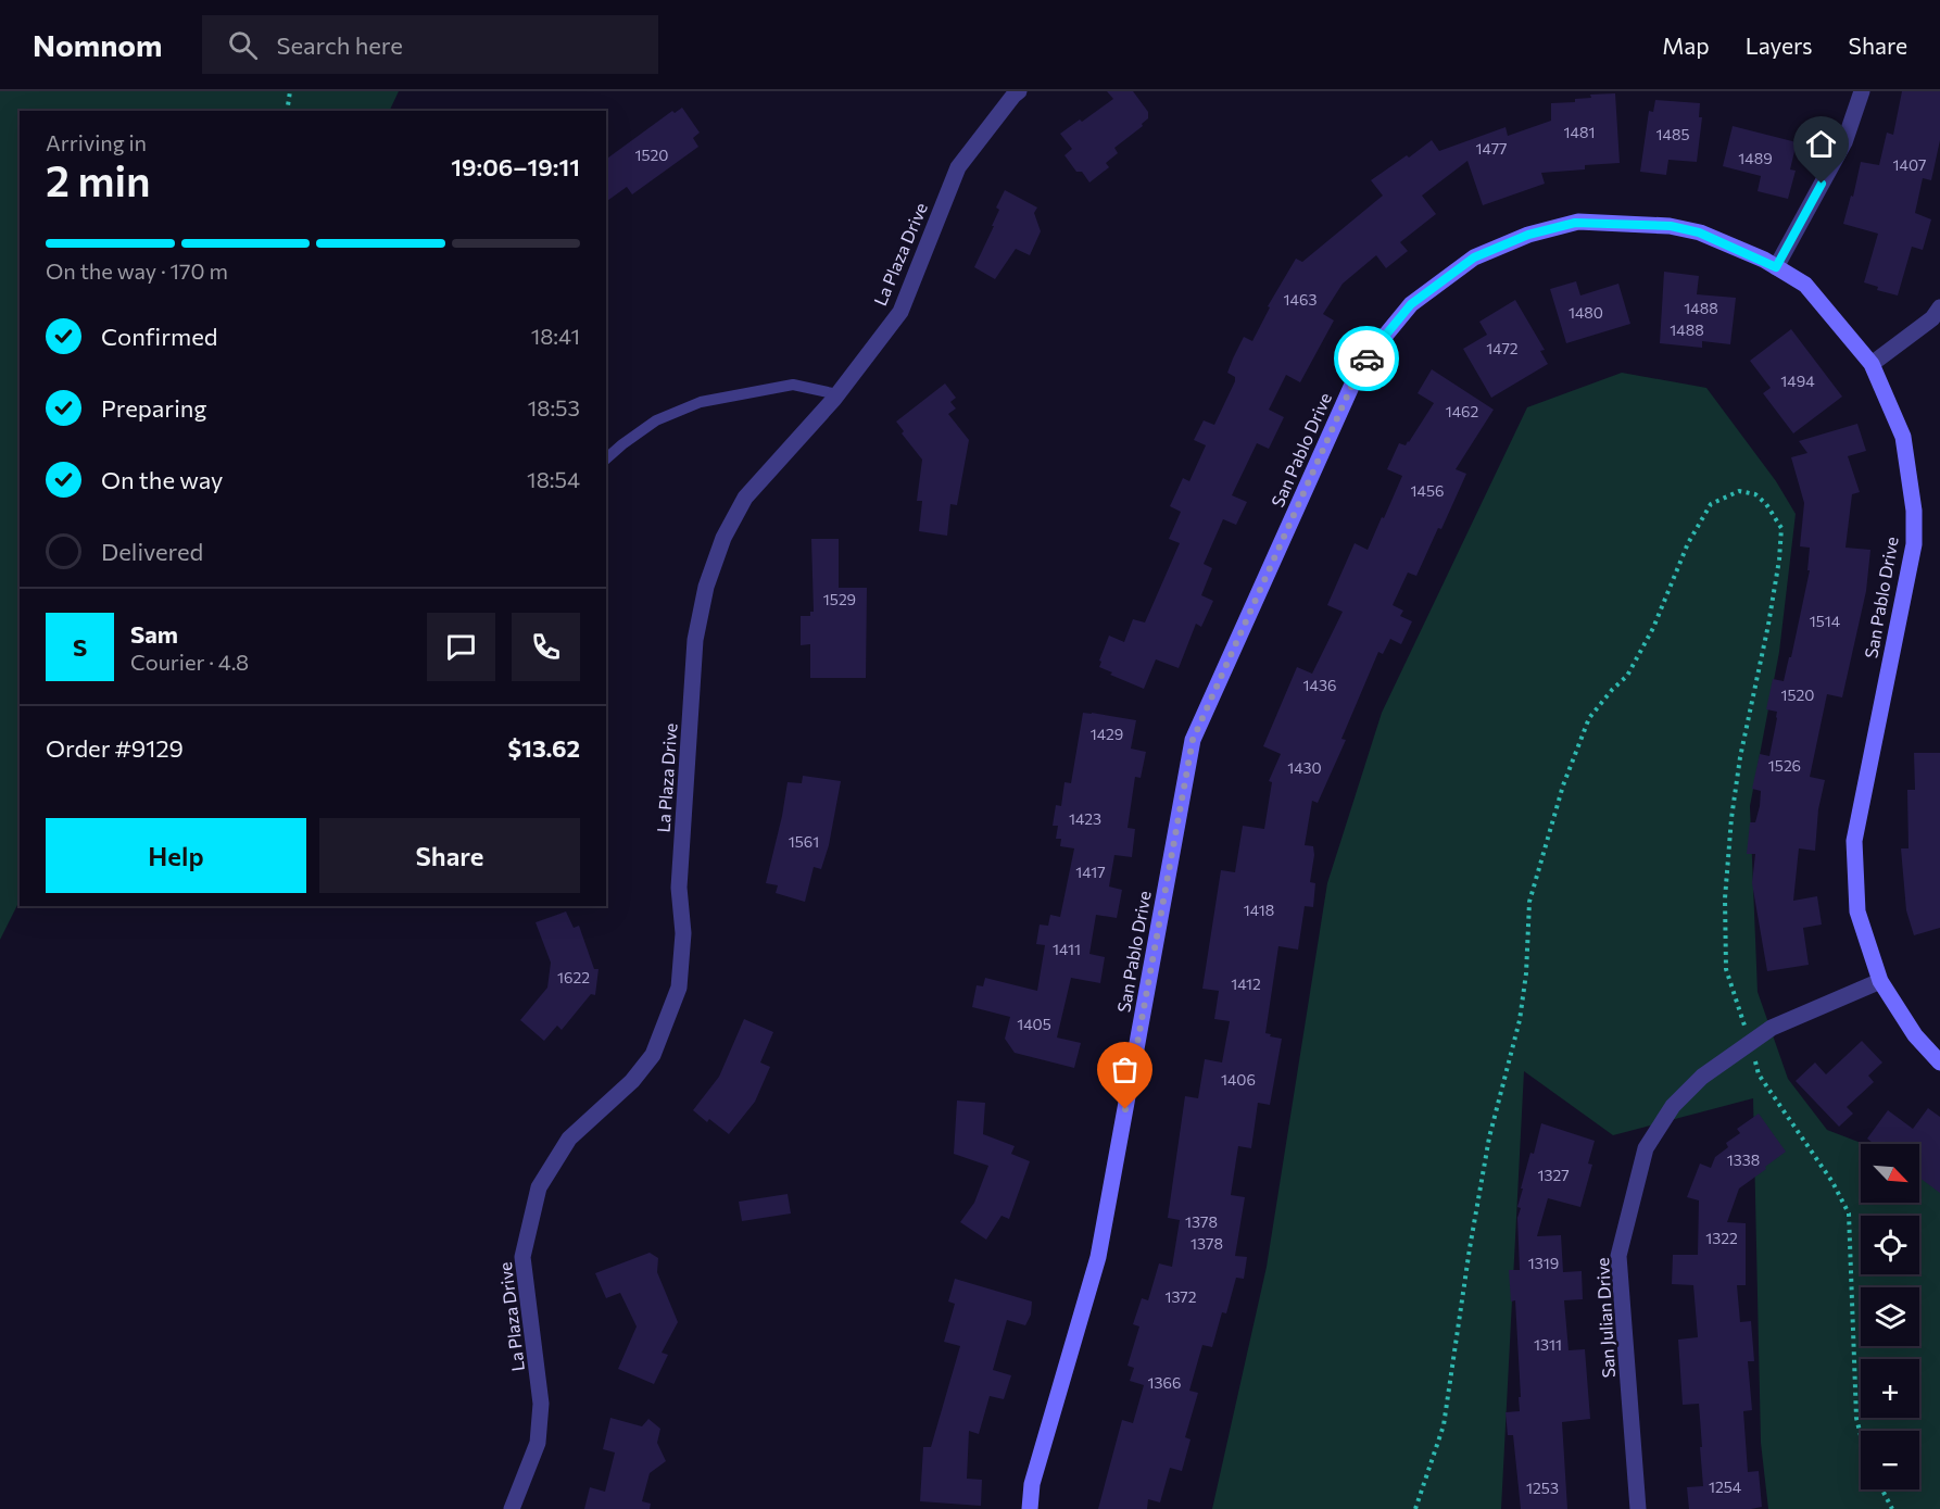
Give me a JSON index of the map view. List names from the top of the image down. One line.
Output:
{"streets":{"street":["La Plaza Drive","San Pablo Drive","San Julian Drive"]},"crossings":[["San Pablo Drive","San Julian Drive"]],"house_numbers":["1481","1485","1477","1520","1489","1407","1463","1488","1480","1488","1472","1494","1462","1456","1529","1514","1436","1520","1429","1526","1430","1423","1561","1417","1418","1411","1622","1412","1405","1406","1338","1327","1378","1322","1378","1319","1372","1311","1366","1254","1253"],"north":"bottom right","page":{"header":"Nomnom","search":"Search here","nav":["Map","Layers","Share"],"heading":["2 min","Arriving in","19:06–19:11"],"panel":["Sam","Courier · 4.8","Order #9129","$13.62"],"bar":"On the way · 170 m","list":[["Confirmed","18:41"],["Preparing","18:53"],["On the way","18:54"],"Delivered"],"round":"S","buttons":["Help","Share"],"map_buttons":["+","−"]}}
